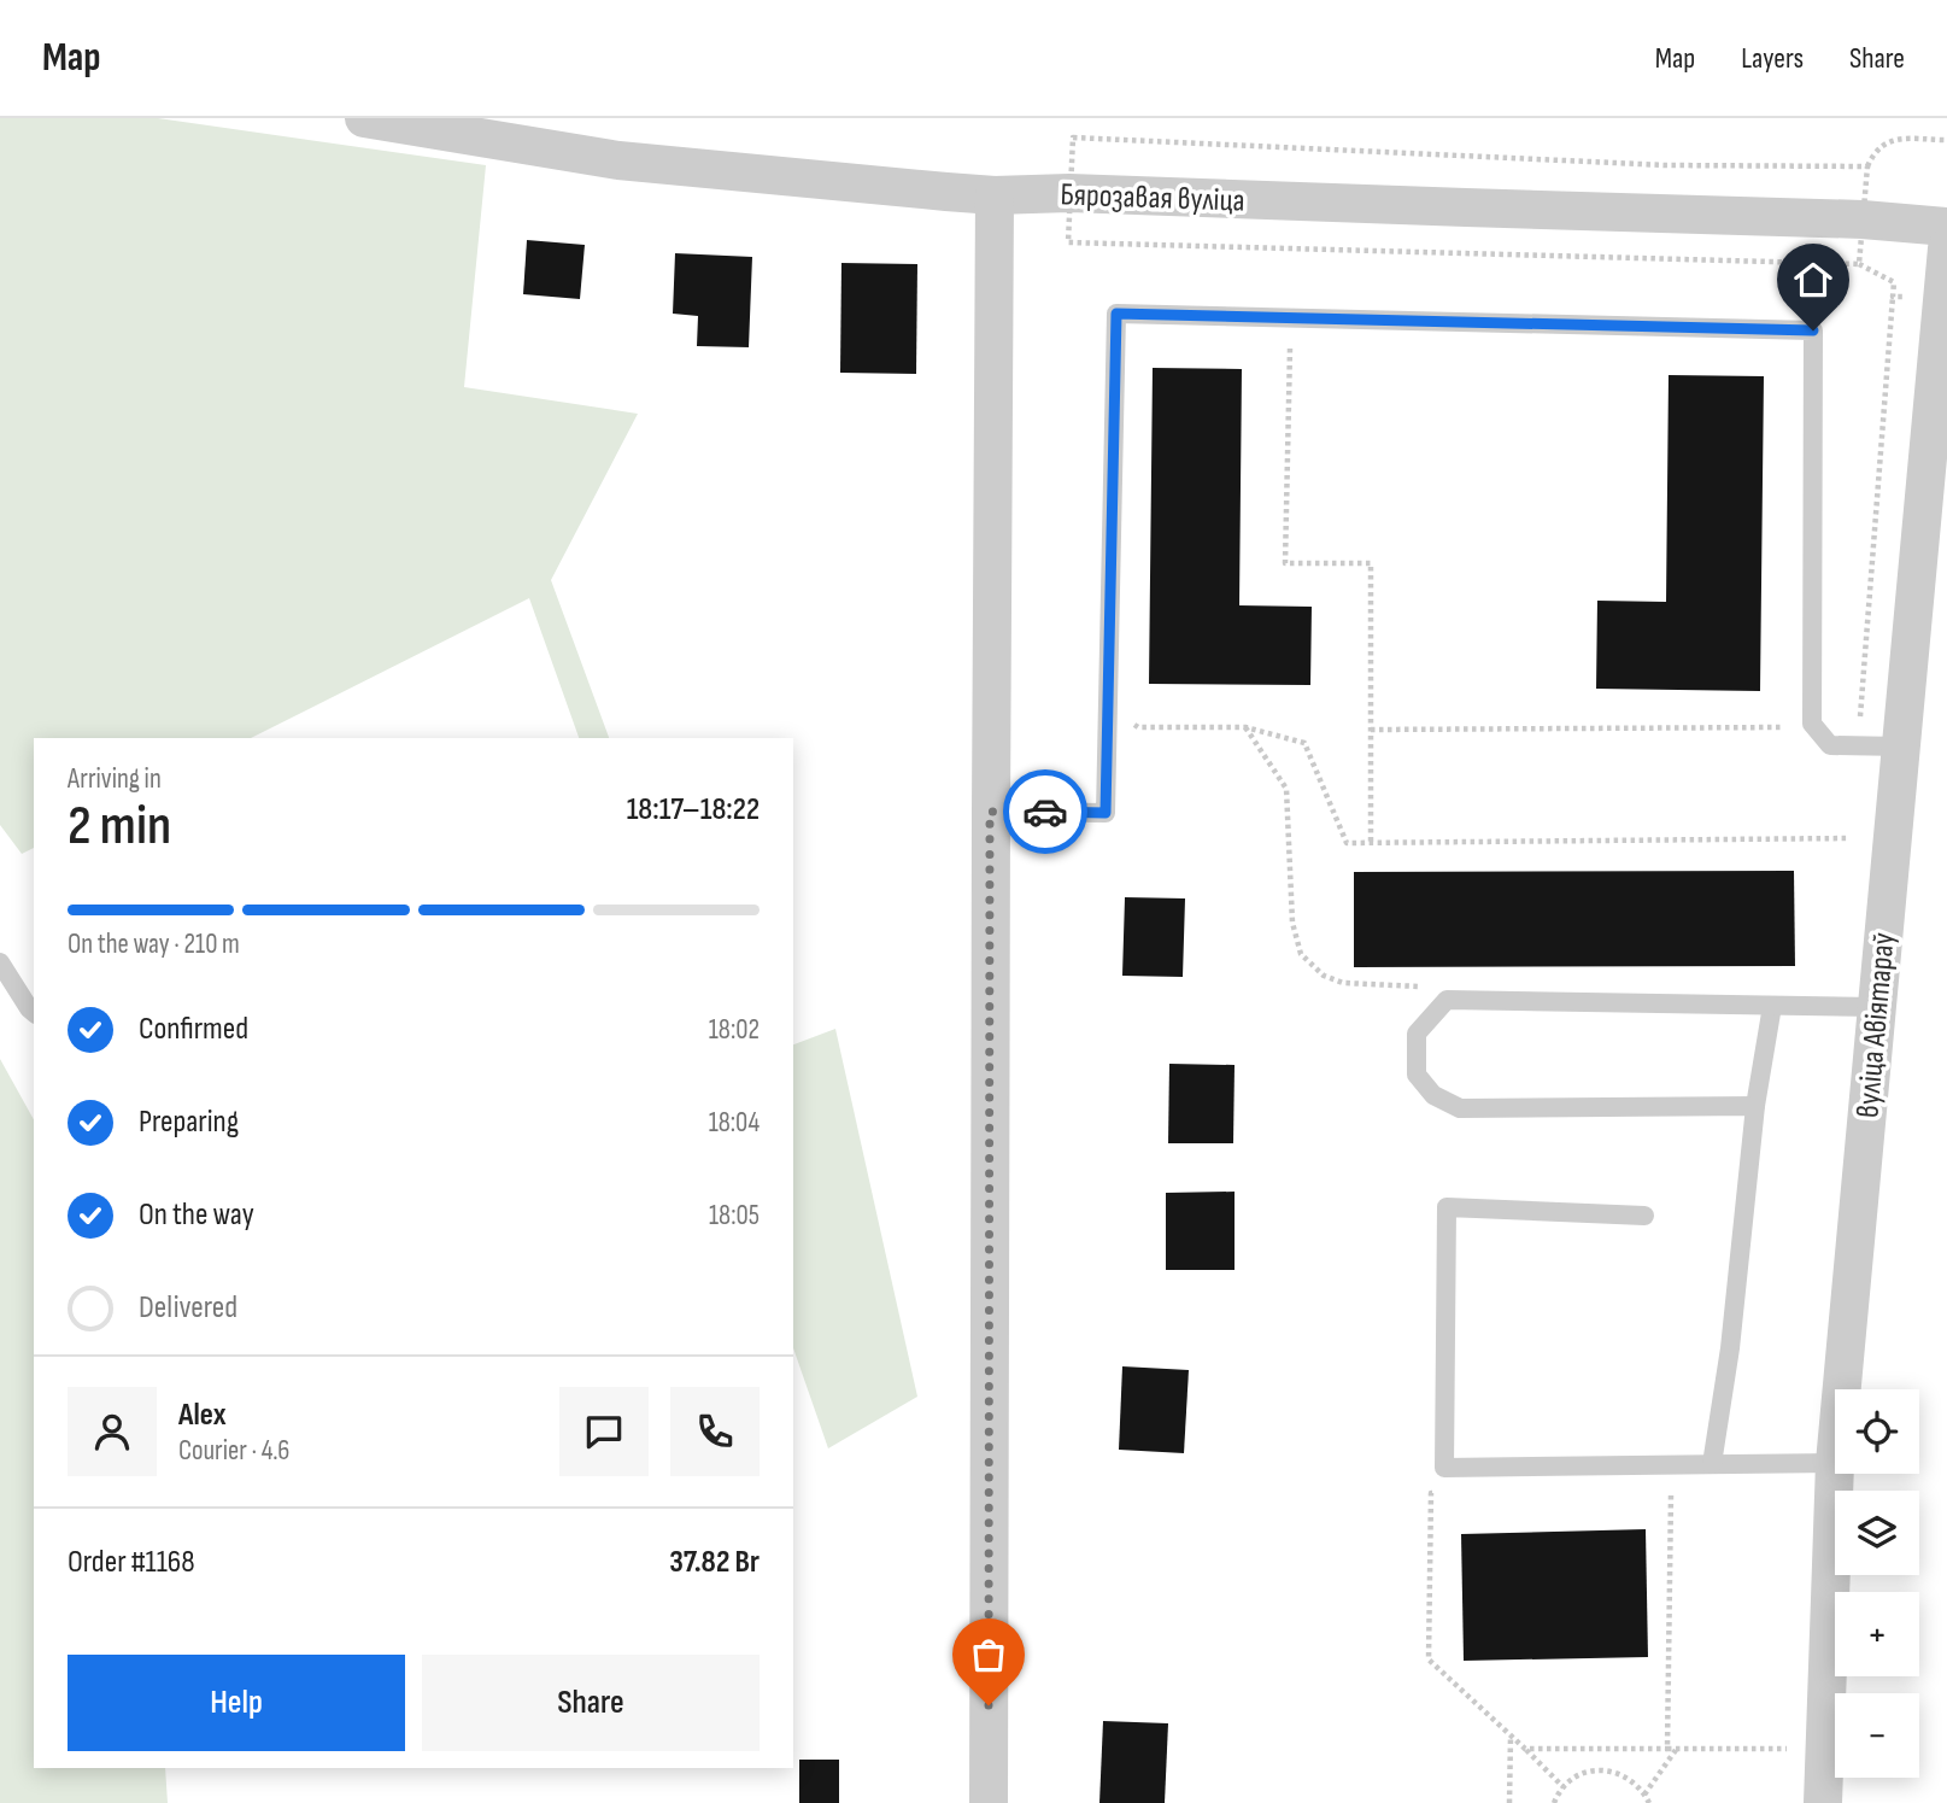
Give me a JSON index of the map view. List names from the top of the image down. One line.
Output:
{"streets":{"street":["Бярозавая вуліца","вуліца Авіятараў"]},"page":{"header":"Map","nav":["Map","Layers","Share"],"heading":["2 min","Arriving in","18:17–18:22"],"panel":["Alex","Courier · 4.6","Order #1168","37.82 Br"],"bar":"On the way · 210 m","list":[["Confirmed","18:02"],["Preparing","18:04"],["On the way","18:05"],"Delivered"],"map_buttons":["+","−"],"buttons":["Help","Share"]}}
